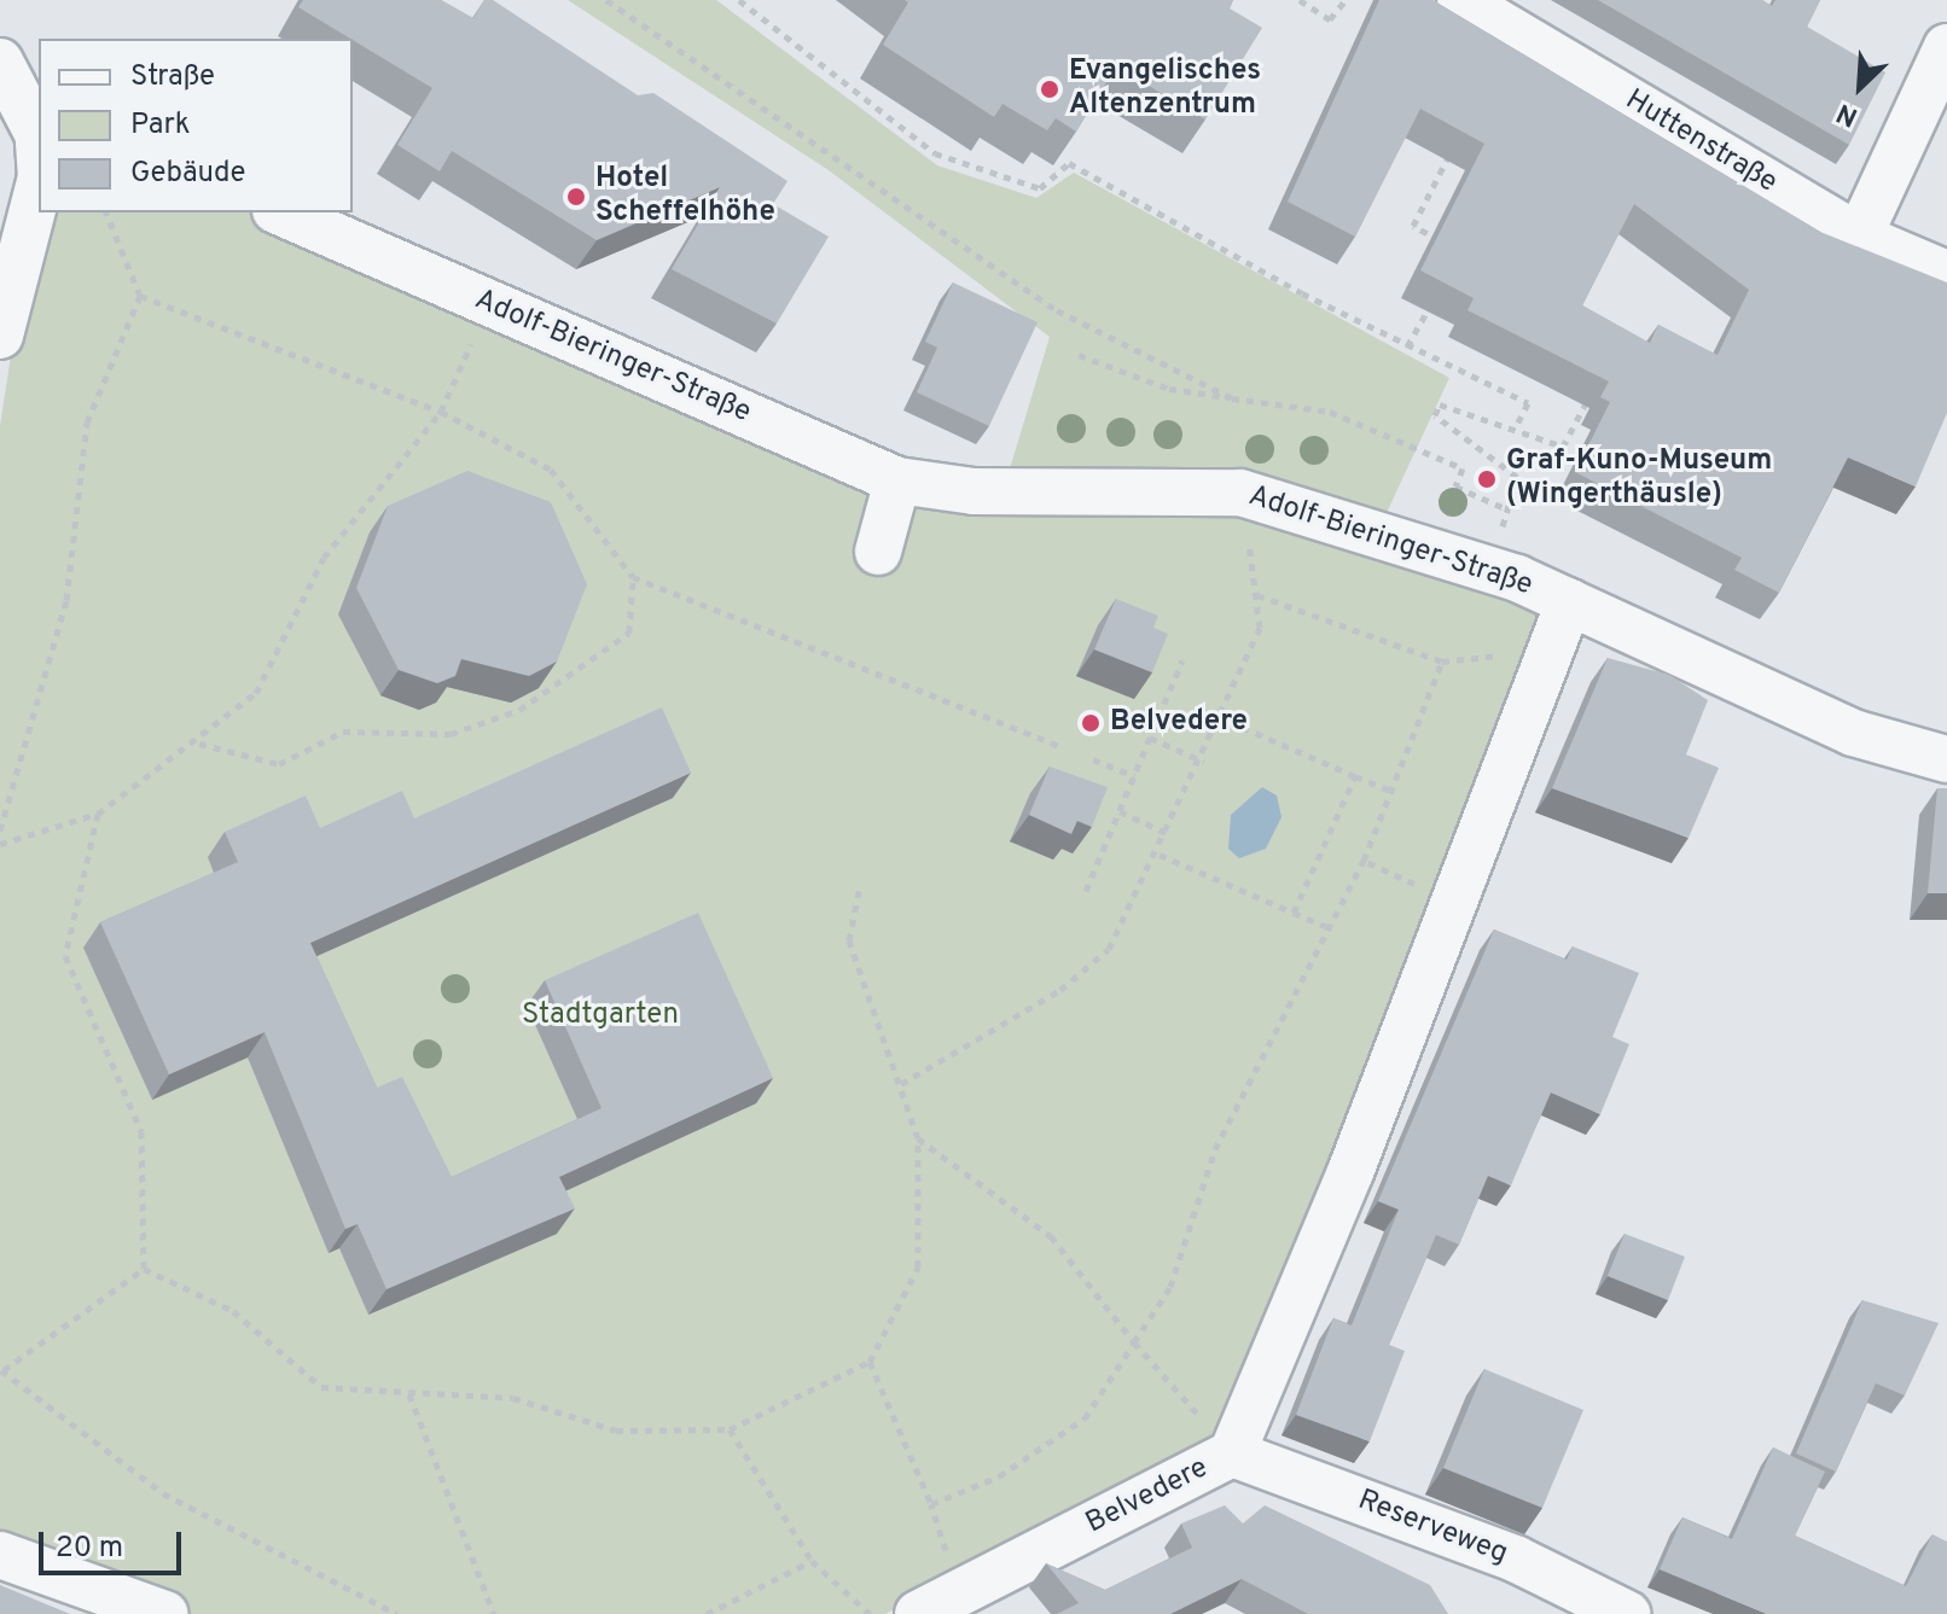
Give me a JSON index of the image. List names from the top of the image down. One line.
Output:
{"streets":{"street":["Huttenstraße","Adolf-Bieringer-Straße","Belvedere","Reserveweg"]},"crossings":[["Adolf-Bieringer-Straße","Belvedere"],["Belvedere","Reserveweg"]],"parks":["Stadtgarten"],"places":["Evangelisches Altenzentrum","Hotel Scheffelhöhe","Graf-Kuno-Museum (Wingerthäusle)","Belvedere"],"legend":["Straße","Park","Gebäude"],"scale_bar":"20 m","north":"bottom left"}
